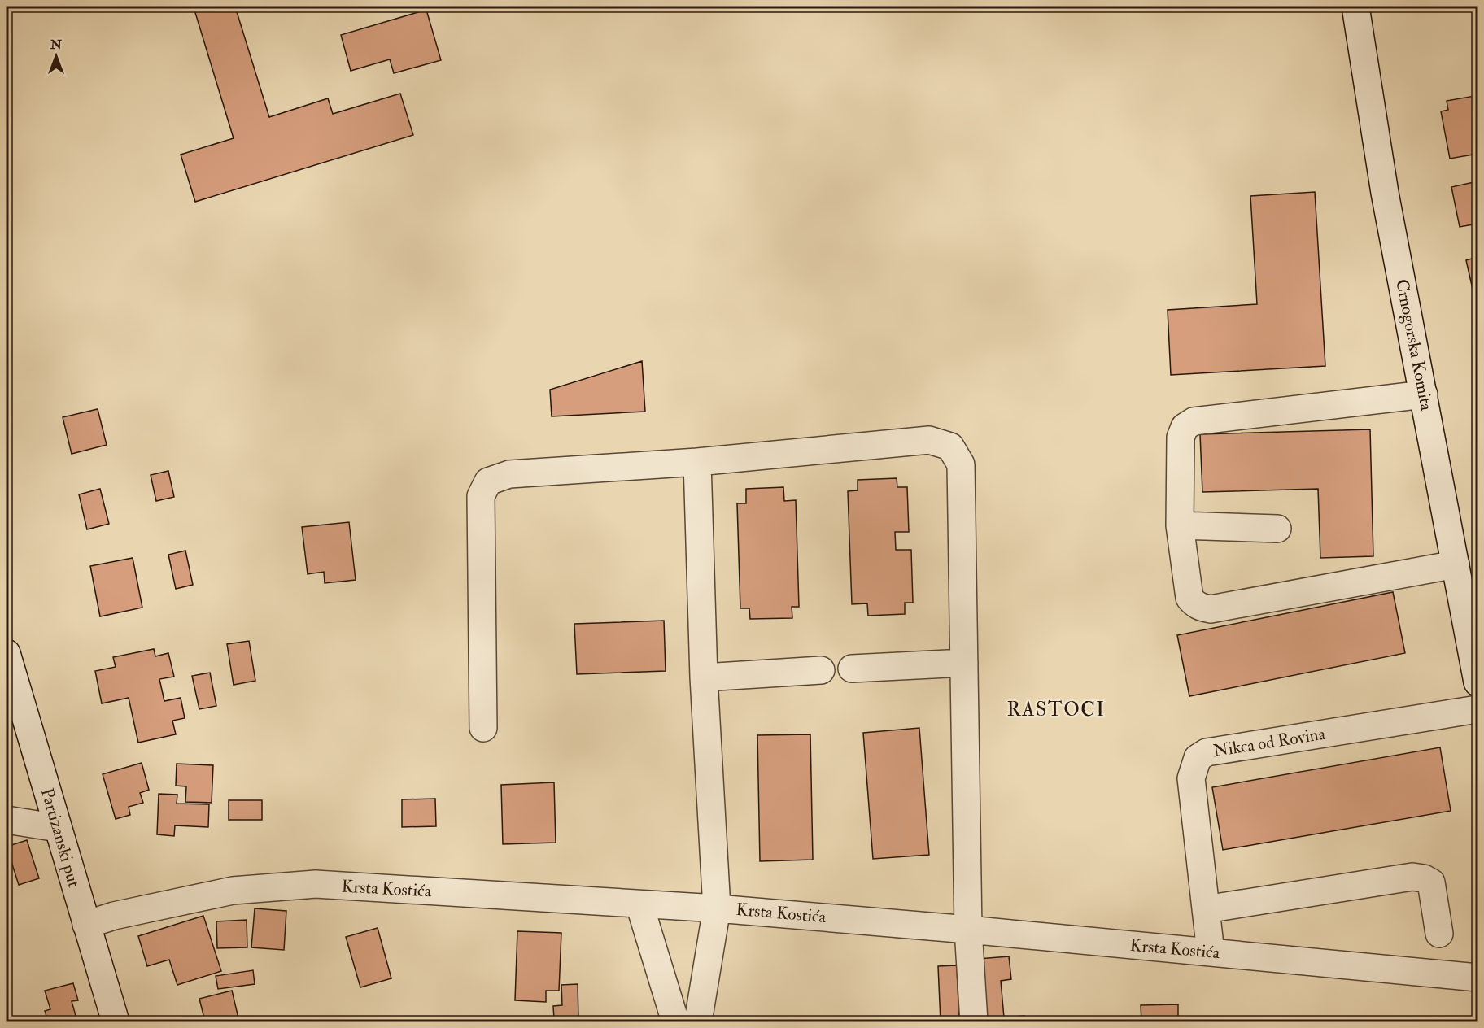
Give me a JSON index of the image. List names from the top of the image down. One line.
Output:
{"streets":{"street":["Crnogorska Komita","Nikca od Rovina","Partizanski put","Krsta Kostića"]},"crossings":[["Nikca od Rovina","Krsta Kostića"],["Partizanski put","Krsta Kostića"]],"districts":["RASTOCI"],"north":"top"}
